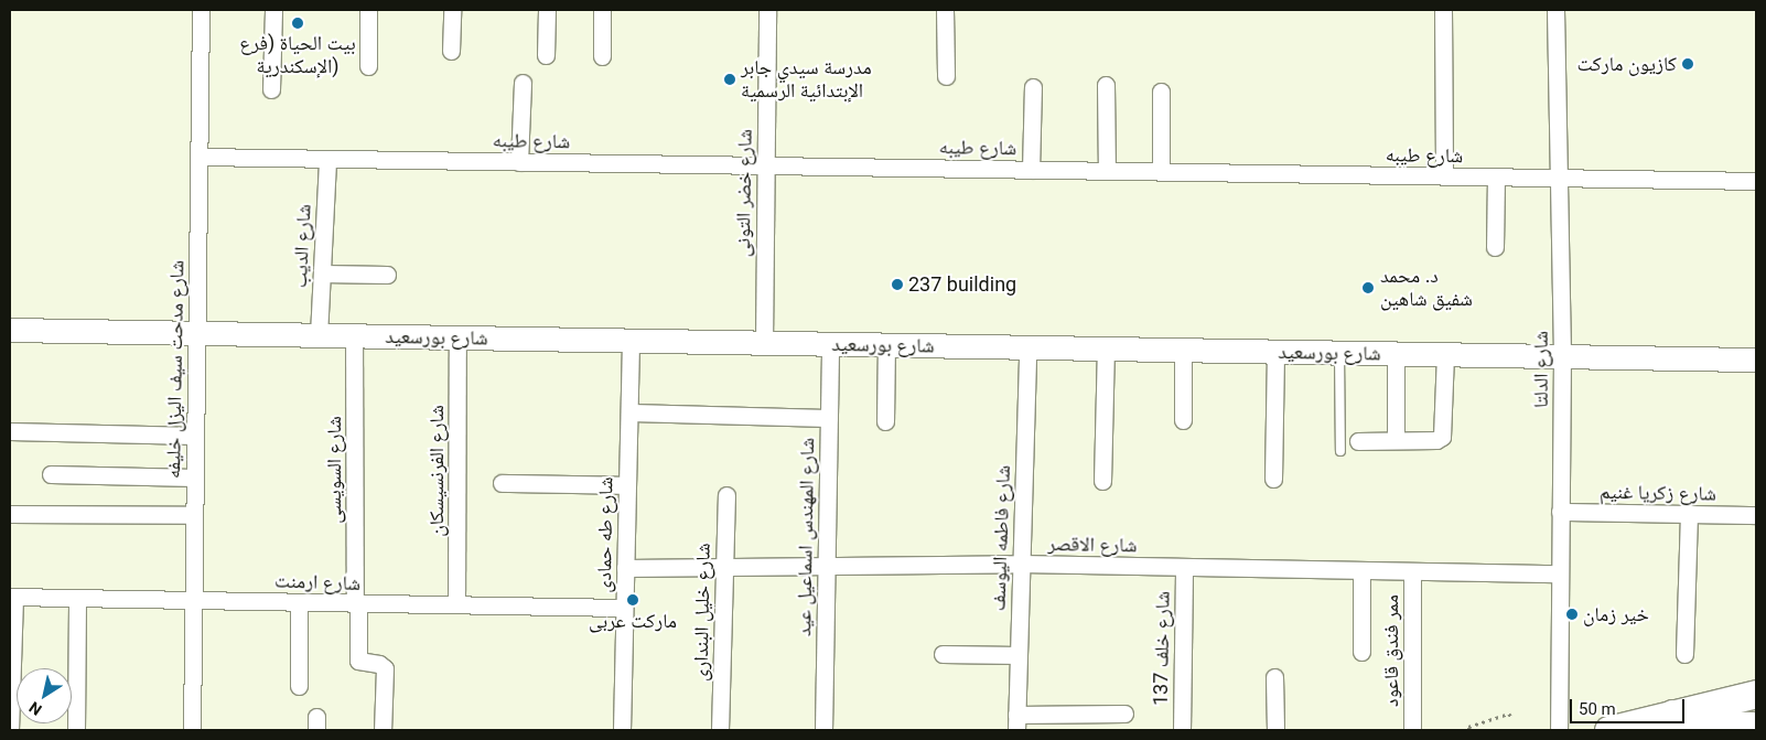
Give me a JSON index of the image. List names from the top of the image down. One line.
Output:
{"streets":{"main road":["شارع بورسعيد"],"street":["شارع طيبه","شارع خضر التونى","شارع الديب","شارع مدحت سيف اليزل خليفه","شارع الدلتا","شارع السويسى","شارع الفرنسيسكان","شارع زكريا غنيم","شارع طه حمادى","شارع المهندس اسماعيل عيد","شارع فاطمه اليوسف","شارع الاقصر","شارع ارمنت","شارع خليل البندارى","شارع خلف 137","ممر فندق قاعود"]},"crossings":[["شارع طيبه","شارع خضر التونى"],["شارع طيبه","شارع الديب"],["شارع طيبه","شارع مدحت سيف اليزل خليفه"],["شارع طيبه","شارع الدلتا"],["شارع خضر التونى","شارع بورسعيد"],["شارع الديب","شارع بورسعيد"],["شارع بورسعيد","شارع مدحت سيف اليزل خليفه"],["شارع بورسعيد","شارع الدلتا"],["شارع بورسعيد","شارع السويسى"],["شارع بورسعيد","شارع الفرنسيسكان"],["شارع بورسعيد","شارع طه حمادى"],["شارع بورسعيد","شارع المهندس اسماعيل عيد"],["شارع بورسعيد","شارع فاطمه اليوسف"],["شارع مدحت سيف اليزل خليفه","شارع ارمنت"],["شارع الدلتا","شارع زكريا غنيم"],["شارع الدلتا","شارع الاقصر"],["شارع السويسى","شارع ارمنت"],["شارع الفرنسيسكان","شارع ارمنت"],["شارع طه حمادى","شارع الاقصر"],["شارع طه حمادى","شارع ارمنت"],["شارع المهندس اسماعيل عيد","شارع الاقصر"],["شارع فاطمه اليوسف","شارع الاقصر"],["شارع الاقصر","شارع خليل البندارى"],["شارع الاقصر","شارع خلف 137"],["شارع الاقصر","ممر فندق قاعود"]],"places":["بيت الحياة (فرع الإسكندرية)","كازيون ماركت","مدرسة سيدي جابر الإبتدائية الرسمية","237 building","د. محمد شفيق شاهين","ماركت عربى","خير زمان"],"scale_bar":"50 m","north":"bottom left"}
